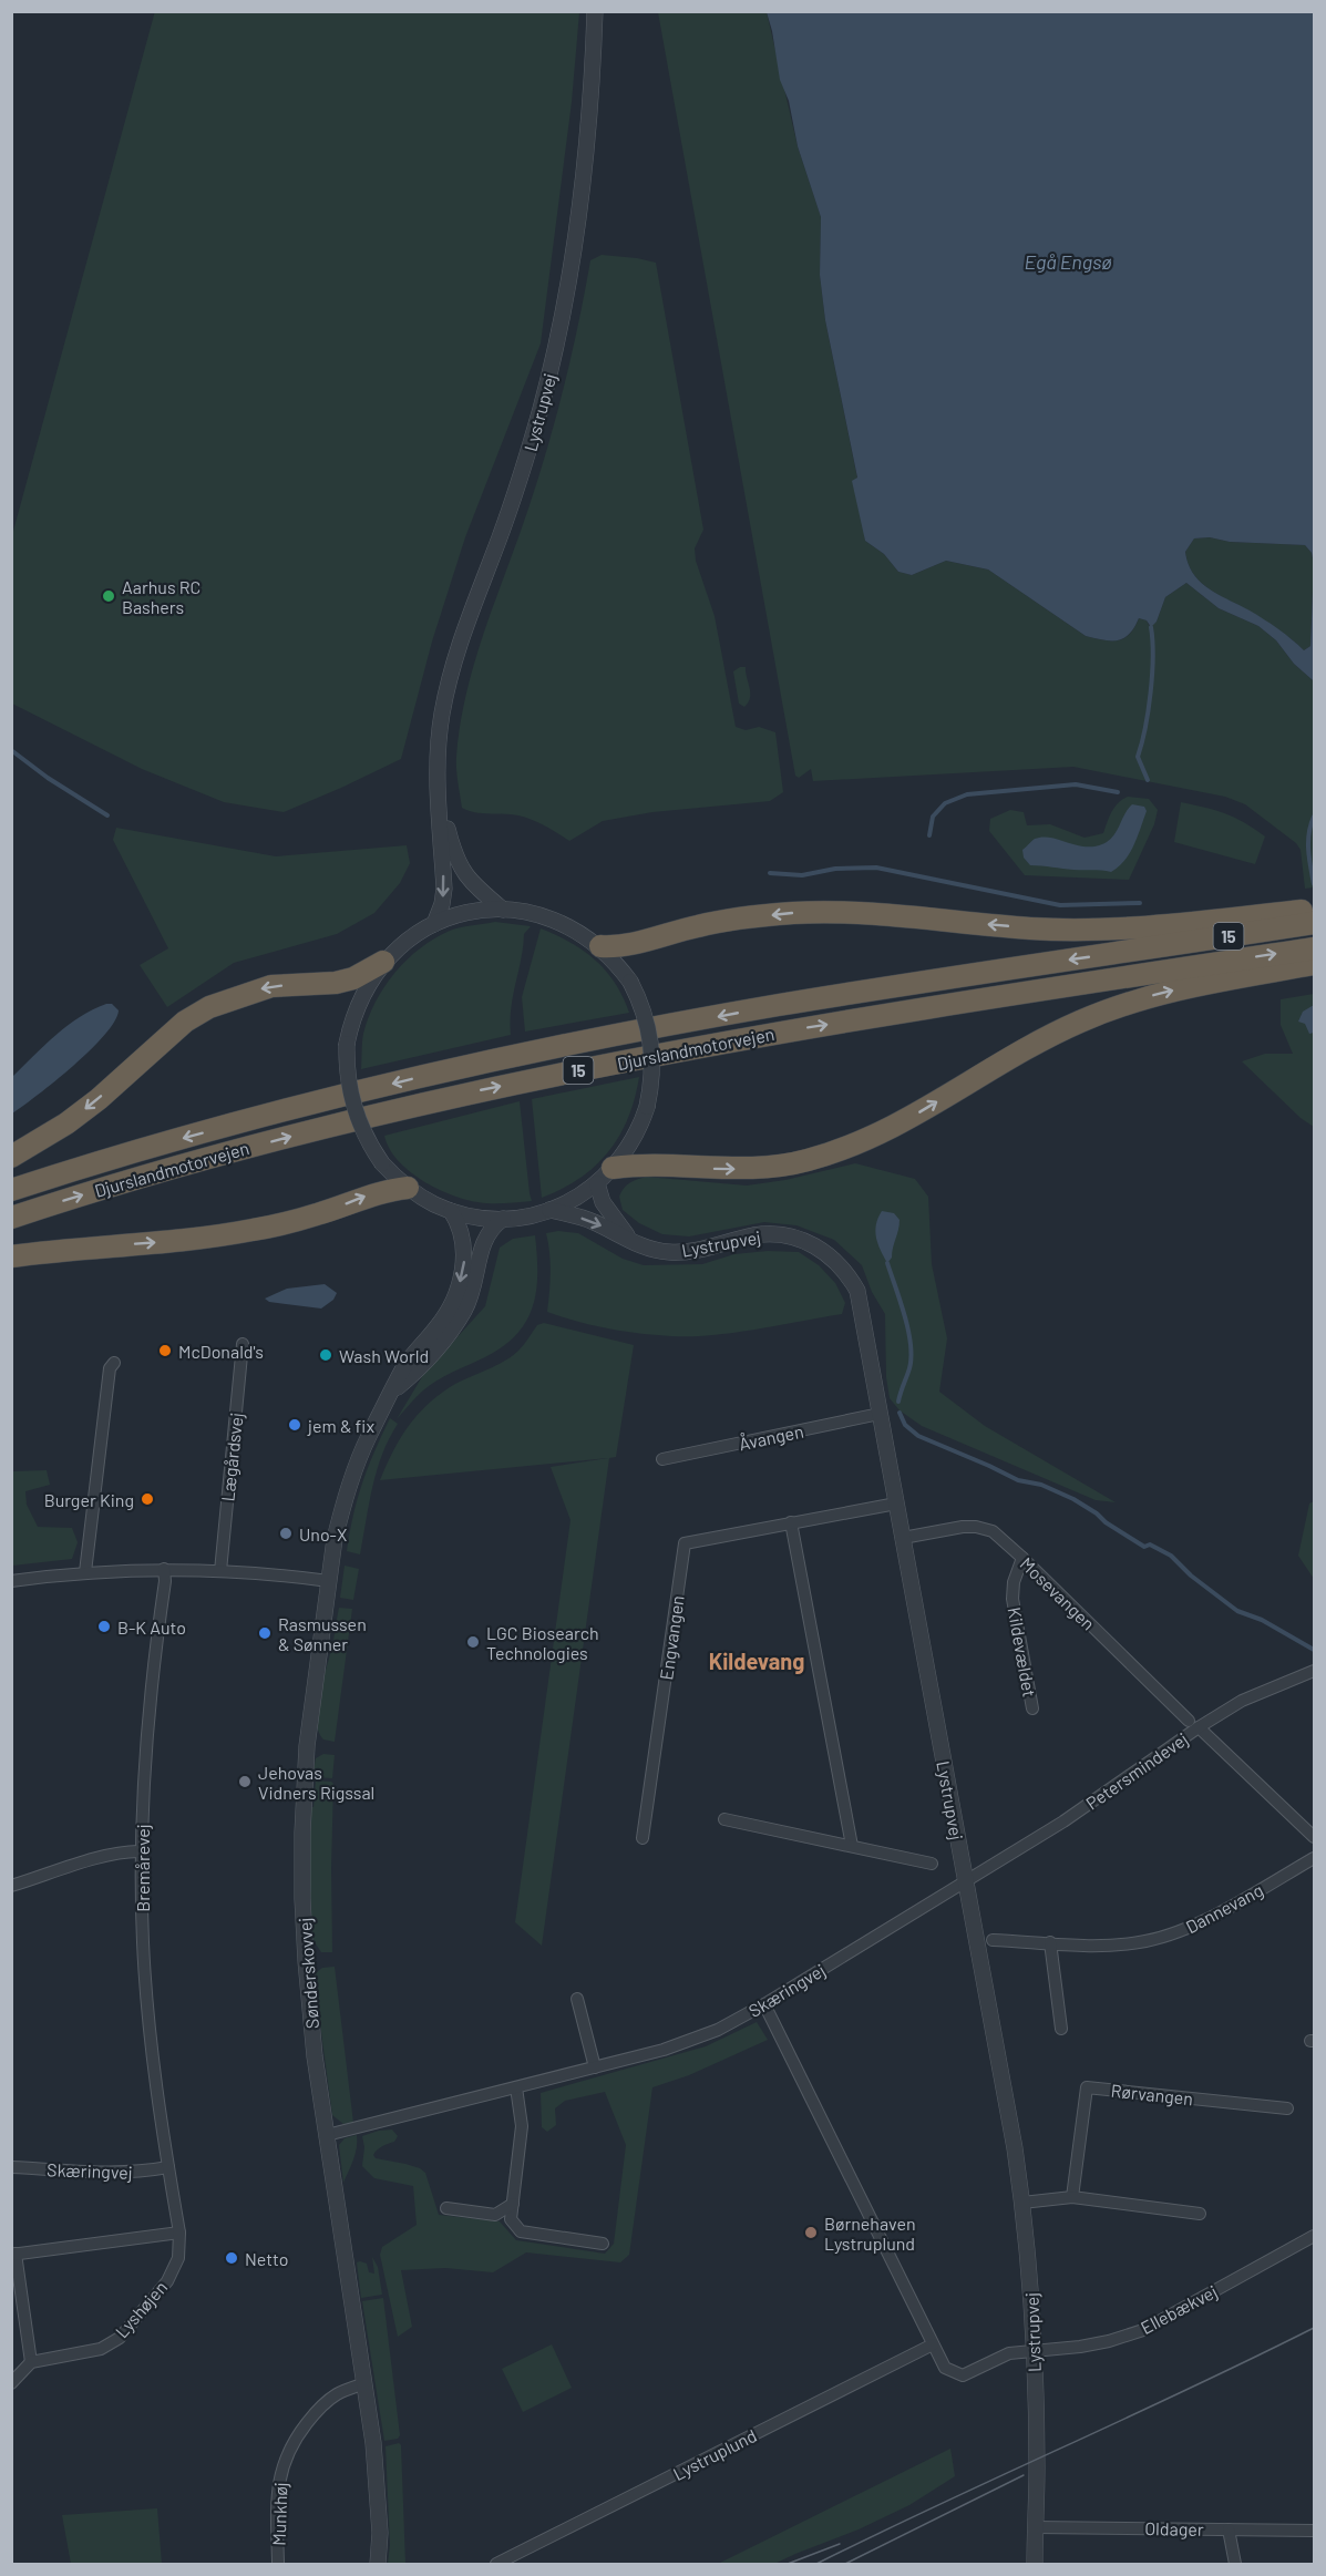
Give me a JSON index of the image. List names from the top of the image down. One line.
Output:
{"streets":{"highway":["15","Djurslandmotorvejen"],"street":["Lystrupvej","Åvangen","Lægårdsvej","Mosevangen","Engvangen","Kildevældet","Petersmindevej","Bremårevej","Dannevang","Sønderskovvej","Skæringvej","Rørvangen","Lyshøjen","Ellebækvej","Lystruplund","Munkhøj","Oldager"]},"crossings":[["Lystrupvej","Åvangen"],["Lystrupvej","Mosevangen"],["Lystrupvej","Engvangen"],["Lystrupvej","Petersmindevej"],["Lystrupvej","Skæringvej"],["Lystrupvej","Ellebækvej"],["Lystrupvej","Oldager"],["Mosevangen","Kildevældet"],["Mosevangen","Petersmindevej"],["Petersmindevej","Skæringvej"],["Bremårevej","Skæringvej"],["Bremårevej","Lyshøjen"],["Sønderskovvej","Skæringvej"],["Sønderskovvej","Munkhøj"],["Skæringvej","Lyshøjen"]],"districts":["Kildevang"],"water":["Egå Engsø"],"places":["Aarhus RC Bashers","McDonald's","Wash World","jem & fix","Burger King","Uno-X","B-K Auto","Rasmussen & Sønner","LGC Biosearch Technologies","Jehovas Vidners Rigssal","Børnehaven Lystruplund","Netto"]}
